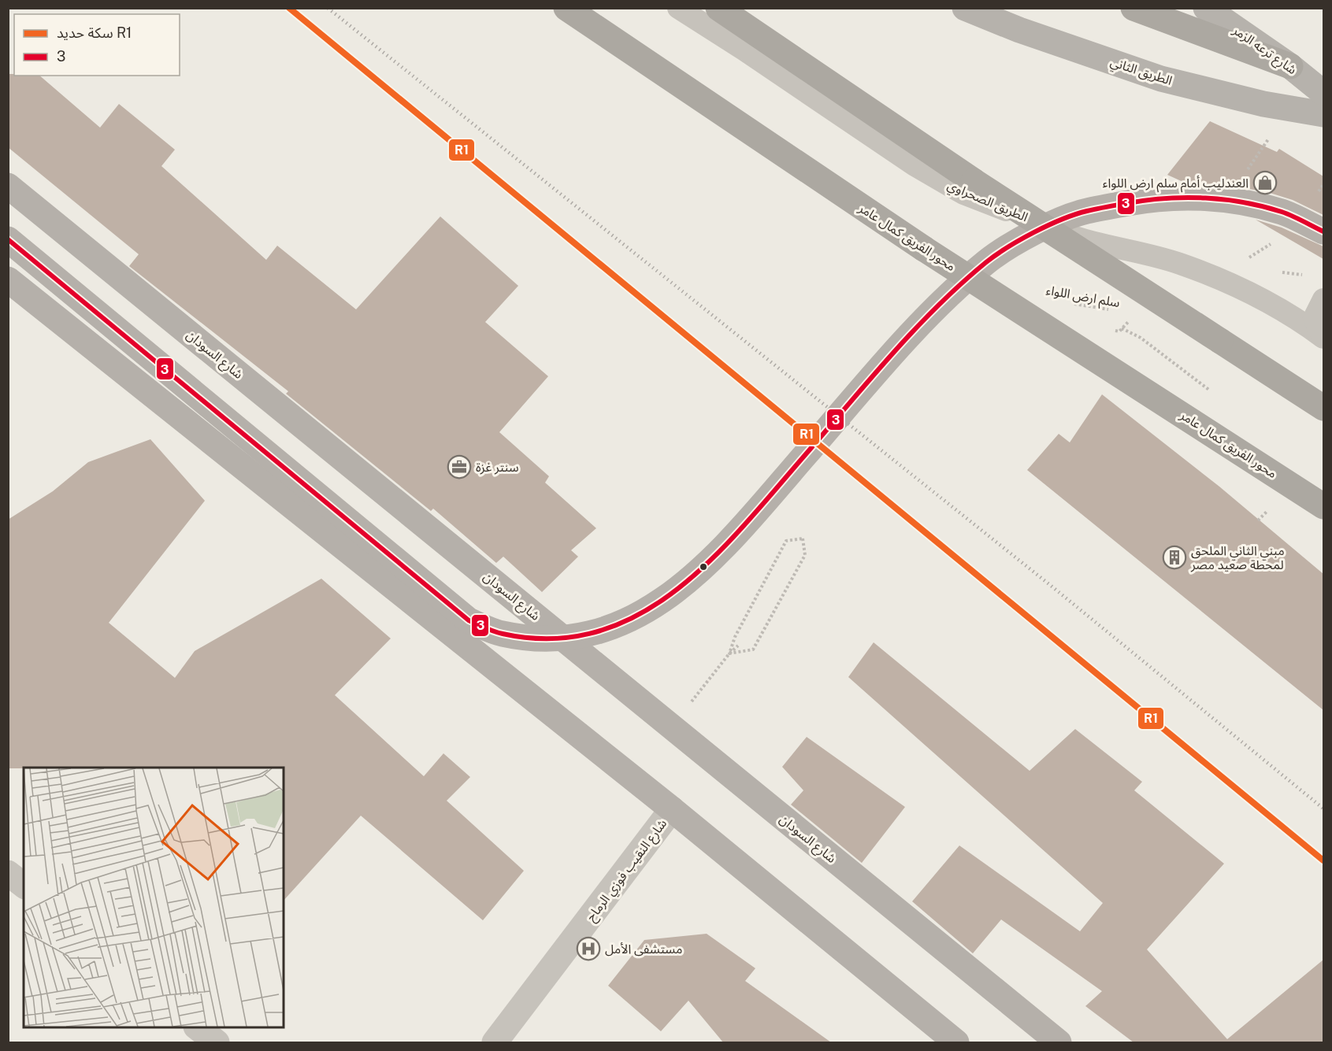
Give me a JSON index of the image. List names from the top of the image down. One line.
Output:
{"streets":{"highway":["محور الفريق كمال عامر"],"main road":["شارع السودان"],"street":["شارع ترعه الزمر","الطريق الثاني","شارع النقيب فوزي الرماح"],"lane":["الطريق الصحراوي"],"path":["سلم ارض اللواء"]},"places":{"shop":["العندليب أمام سلم ارض اللواء"],"office":["سنتر غزة"],"building":["مبني الثاني الملحق لمحطة صعيد مصر"],"hospital":["مستشفى الأمل"]},"lines":["rail line R1","transit line 3"],"legend":["سكة حديد R1","3"]}
